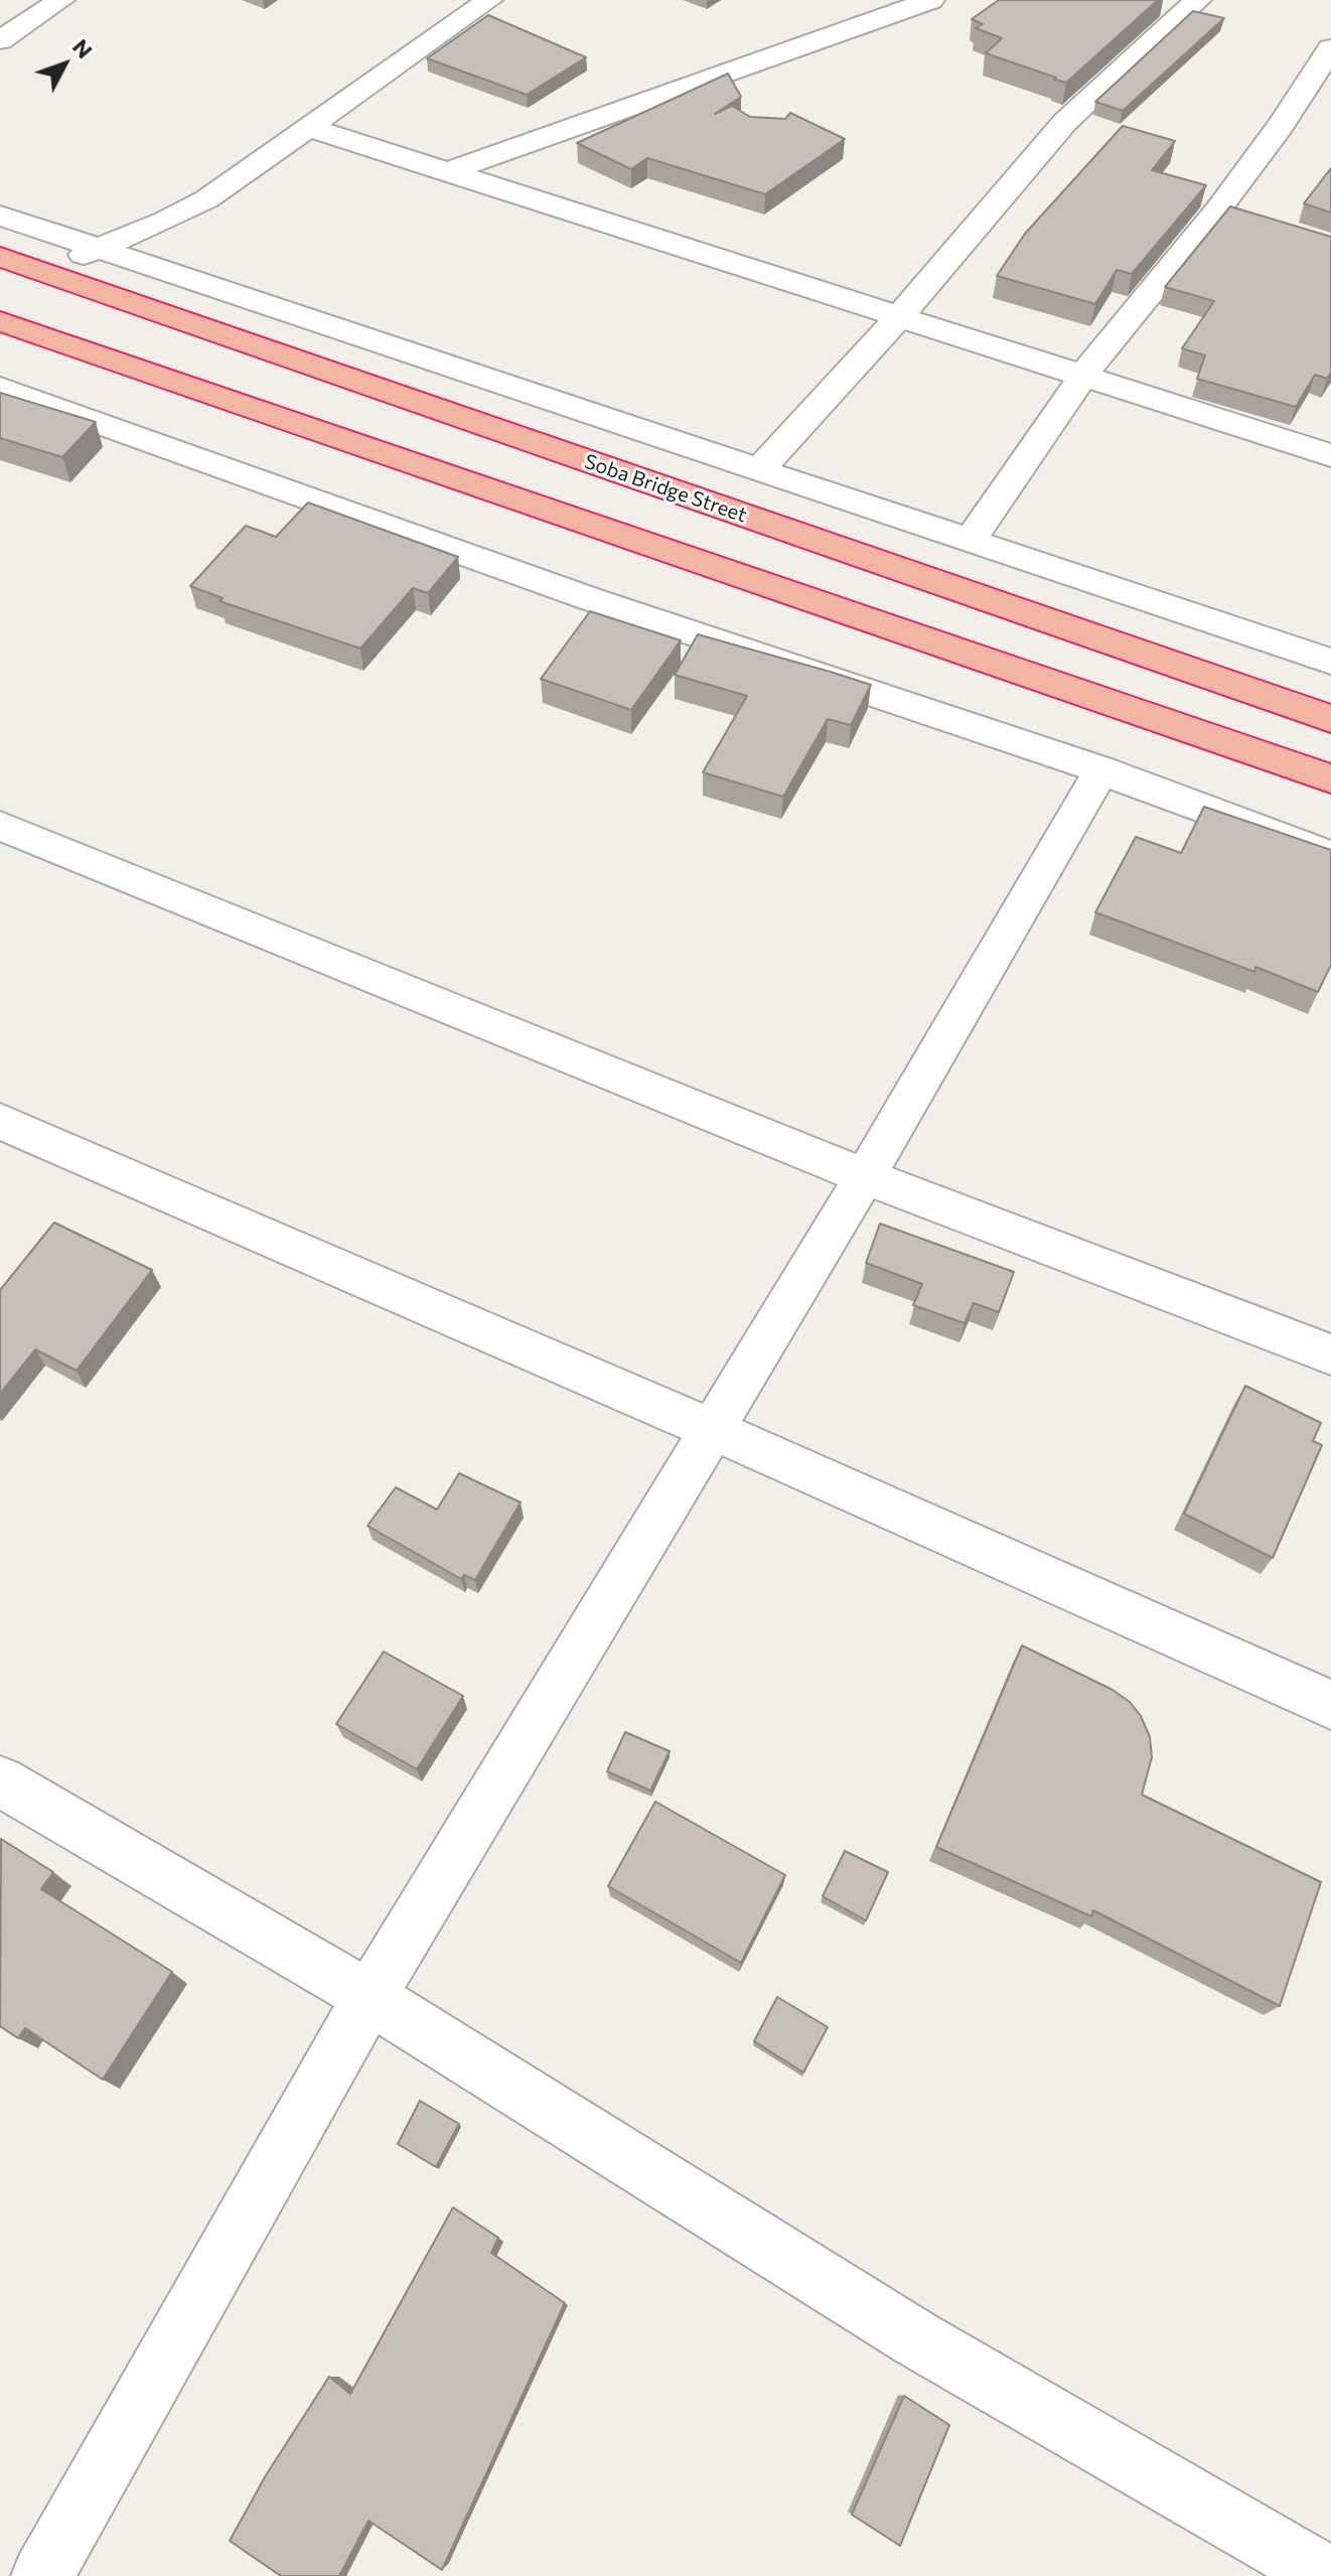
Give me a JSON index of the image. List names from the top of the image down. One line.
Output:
{"streets":{"highway":["Soba Bridge Street"]},"north":"top right"}
